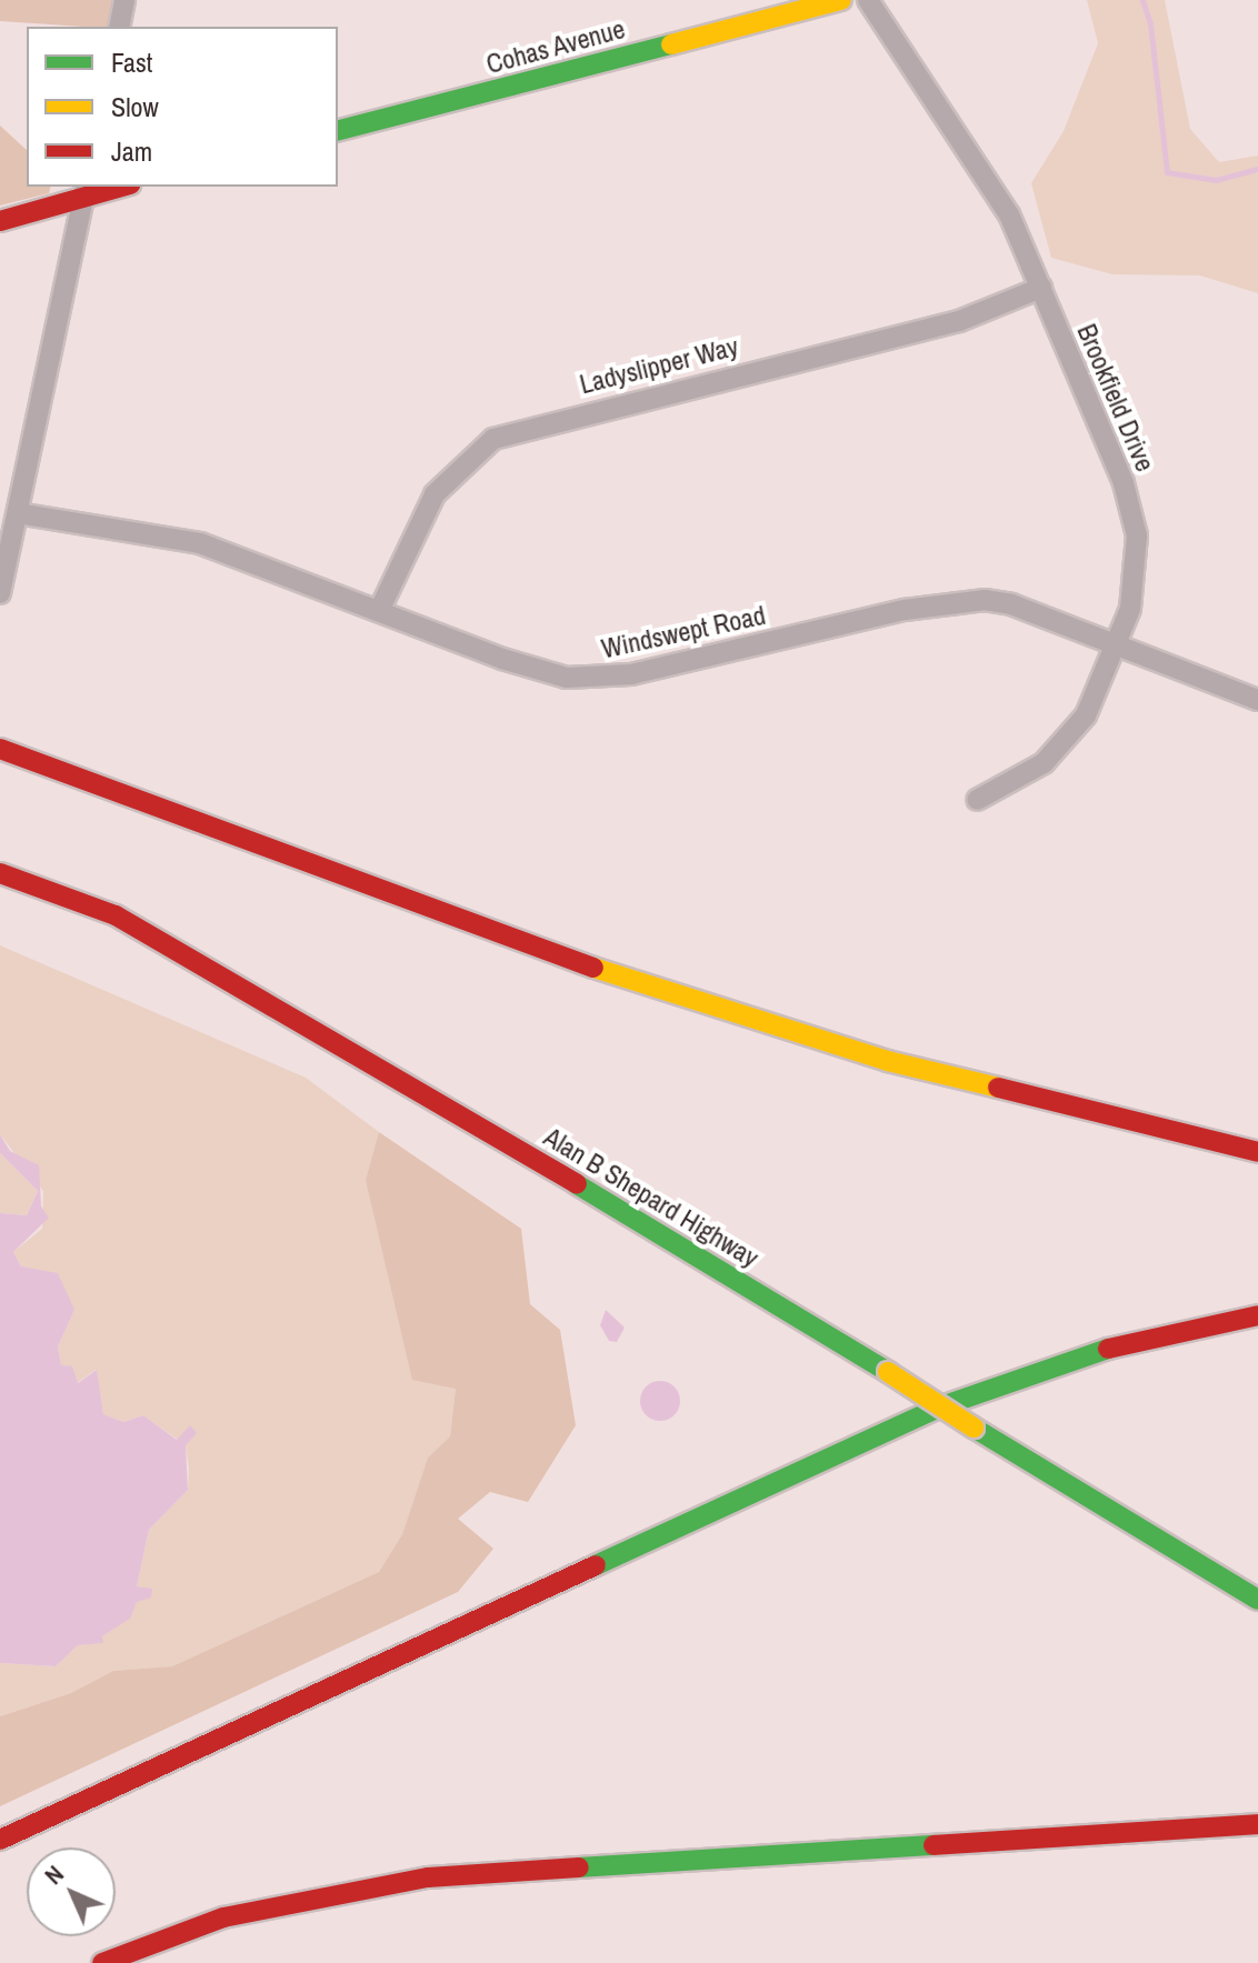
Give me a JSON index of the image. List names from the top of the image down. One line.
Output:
{"streets":{"main road":["Cohas Avenue","Alan B Shepard Highway"],"street":["Ladyslipper Way","Brookfield Drive","Windswept Road"]},"crossings":[["Ladyslipper Way","Brookfield Drive"],["Ladyslipper Way","Windswept Road"],["Brookfield Drive","Windswept Road"]],"legend":["Fast","Slow","Jam"],"north":"top left"}
